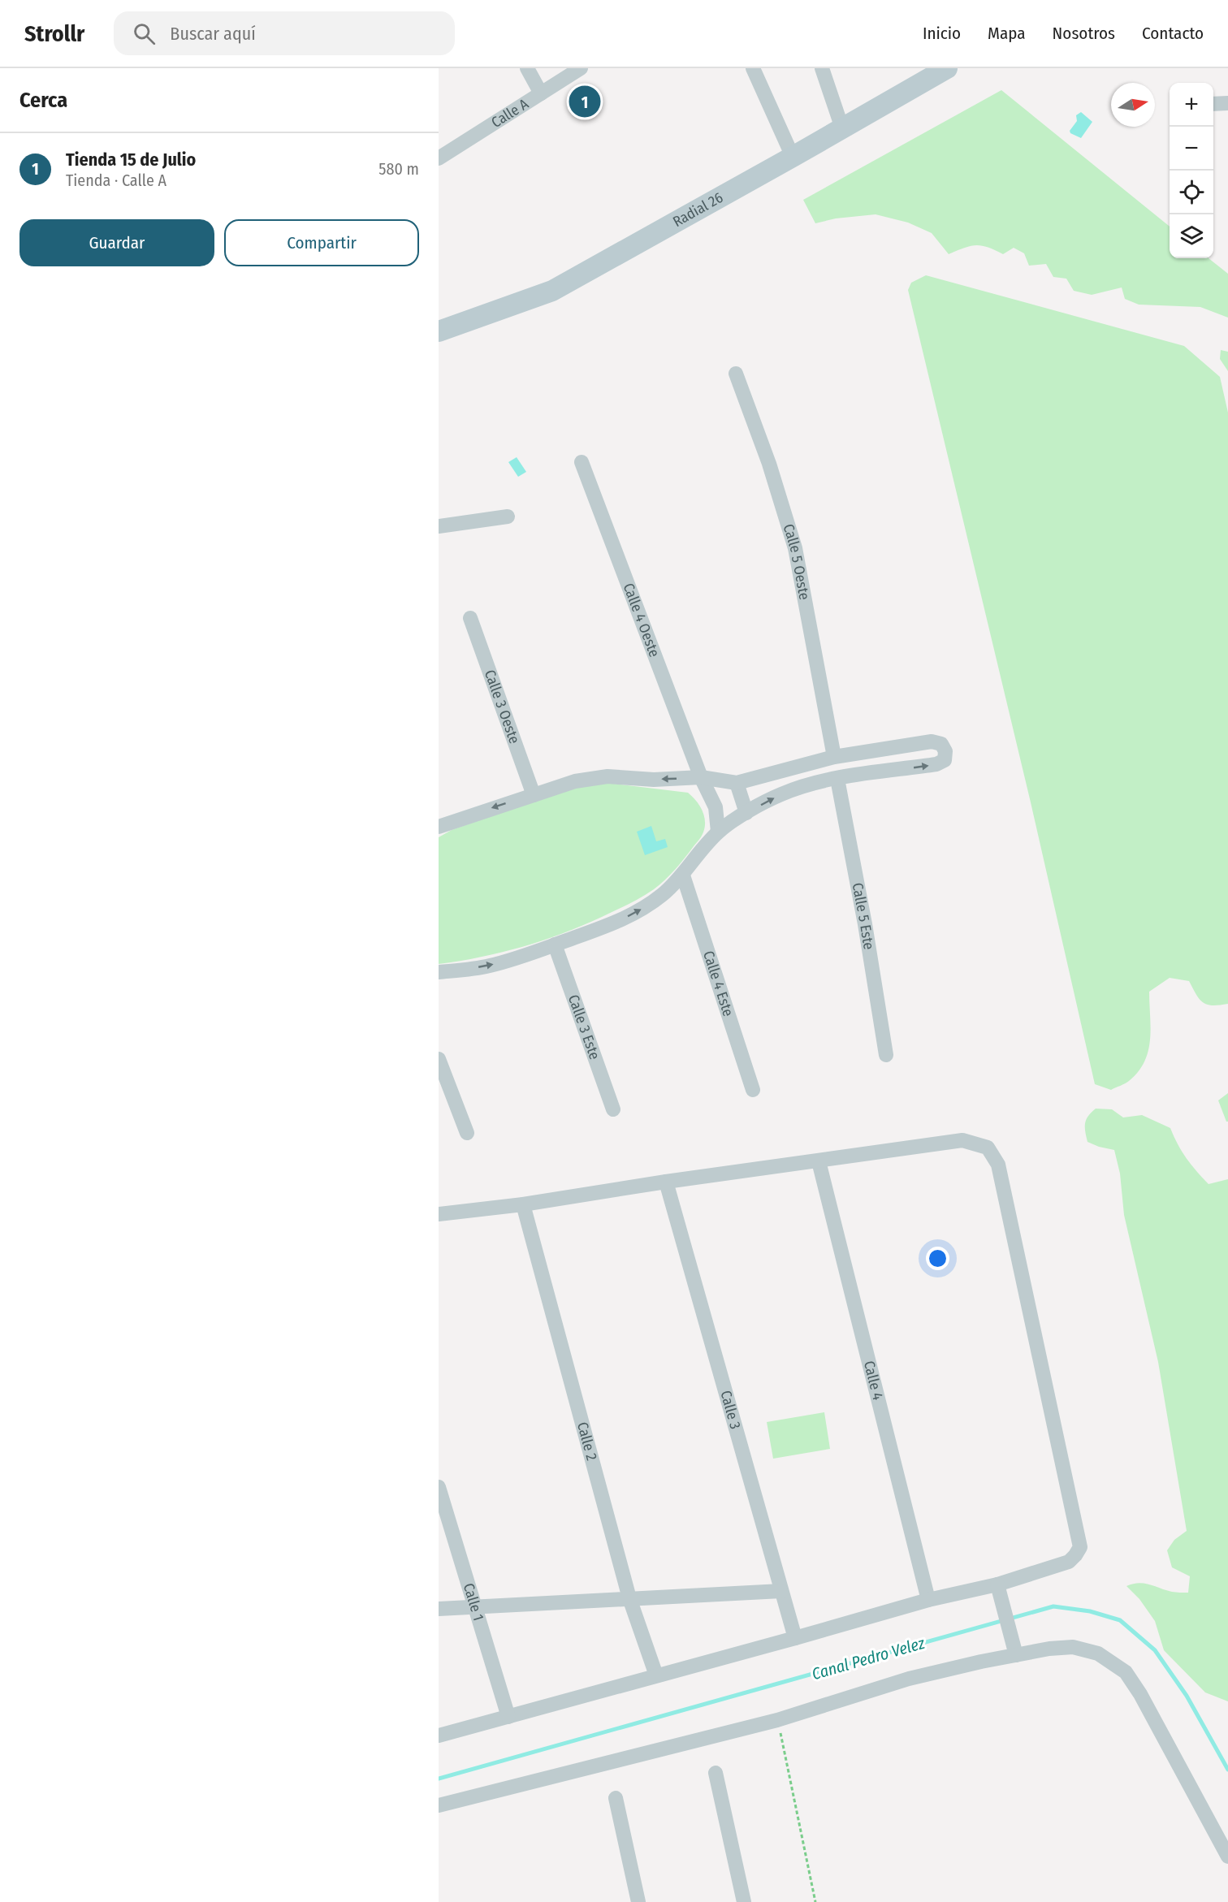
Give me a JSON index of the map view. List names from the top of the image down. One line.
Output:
{"streets":{"main road":["Radial 26"],"street":["Calle A","Calle 5 Oeste","Calle 4 Oeste","Calle 3 Oeste","Calle 5 Este","Calle 4 Este","Calle 3 Este","Calle 4","Calle 3","Calle 2","Calle 1"]},"water":["Canal Pedro Velez"],"north":"right","page":{"header":"Strollr","search":"Buscar aquí","nav":["Inicio","Mapa","Nosotros","Contacto"],"heading":"Cerca","map_buttons":["+","−"],"pins":"1","list":[{"mark":"1","name":"Tienda 15 de Julio","note":"Tienda · Calle A","value":"580 m"}],"buttons":["Guardar","Compartir"]}}
